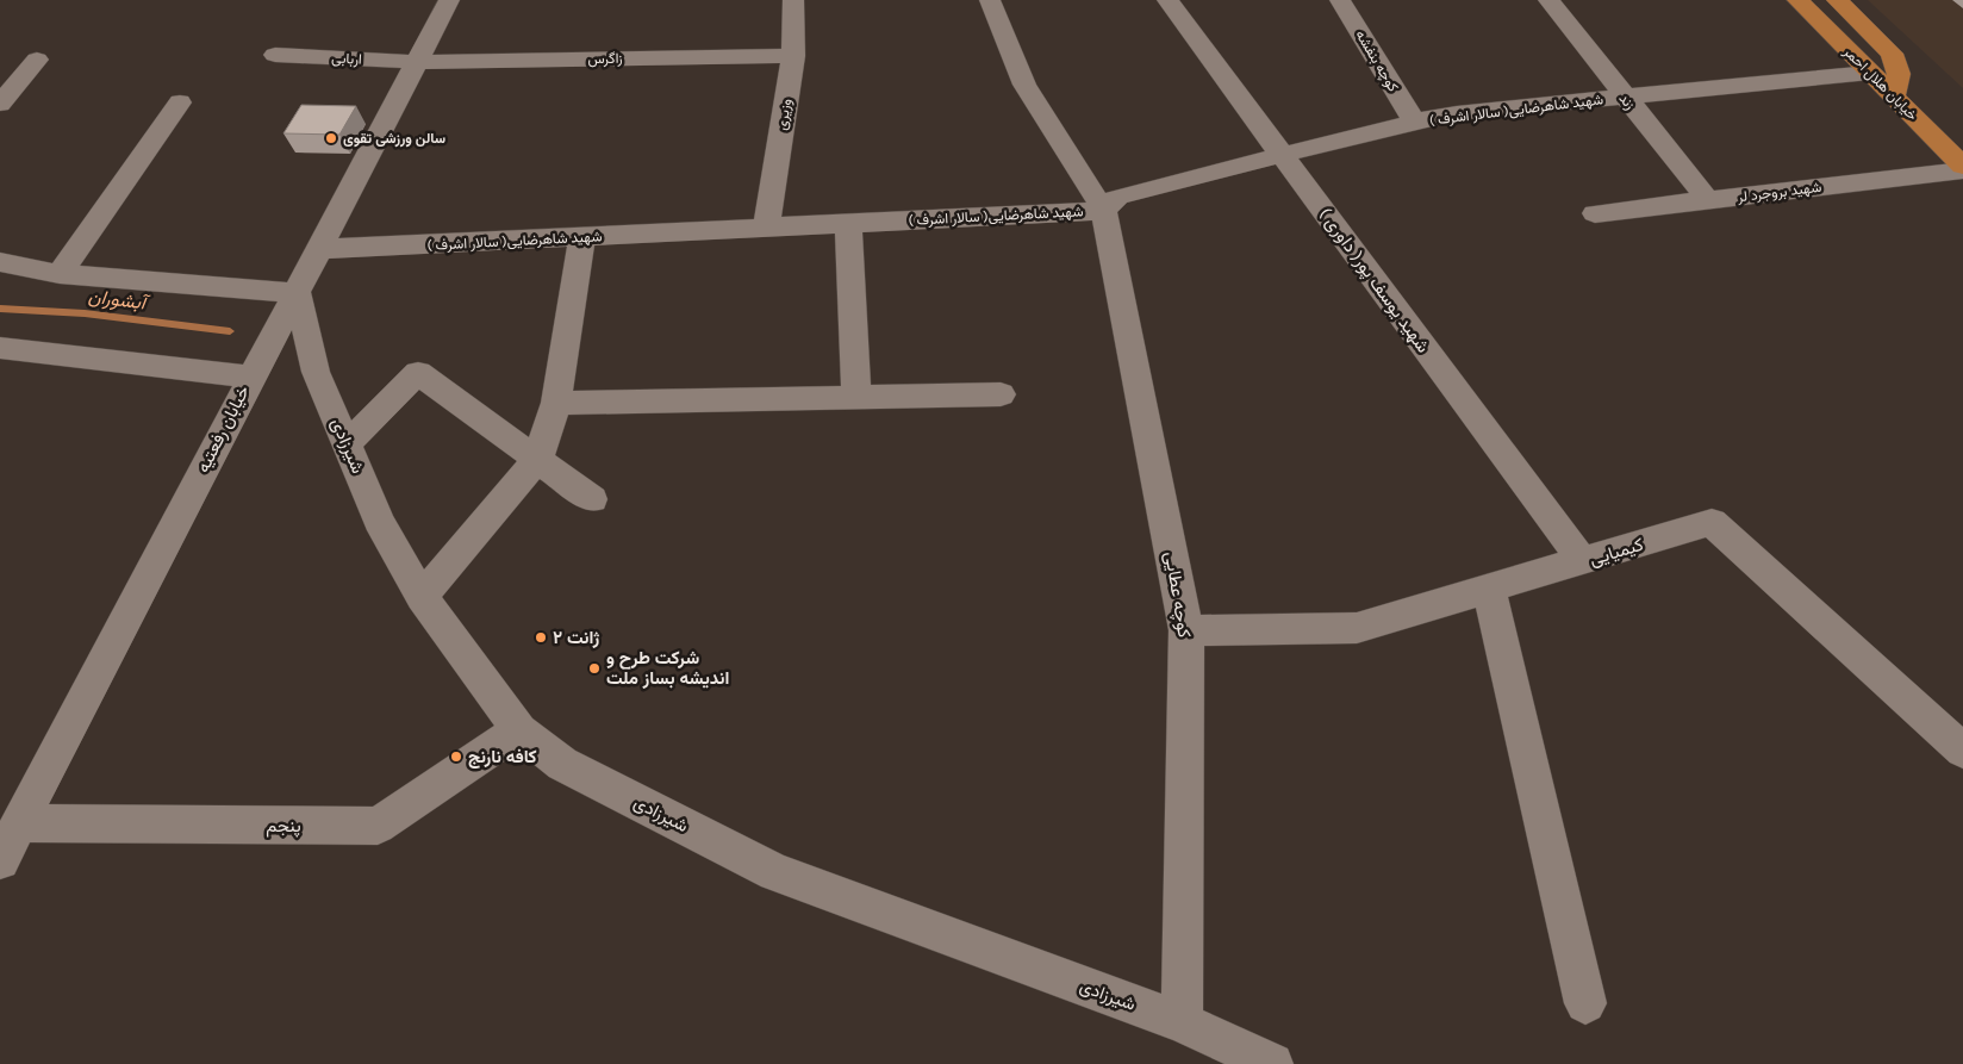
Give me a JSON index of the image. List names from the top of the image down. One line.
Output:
{"streets":{"main road":["خیابان هلال احمر"],"street":["اربابی","زاگرس","کوچه بنفشه","زند","شهید شاهرضایی( سالار اشرف )","وزیری","شهید بروجرد لر","شهید یوسف پور( داوری )","خیابان رفعتیه","شیرزادی","کیمیایی","کوچه عطایی","پنجم"]},"crossings":[["اربابی","زاگرس"],["اربابی","خیابان رفعتیه"],["زاگرس","وزیری"],["زاگرس","خیابان رفعتیه"],["کوچه بنفشه","شهید شاهرضایی( سالار اشرف )"],["خیابان هلال احمر","شهید شاهرضایی( سالار اشرف )"],["زند","شهید شاهرضایی( سالار اشرف )"],["زند","شهید بروجرد لر"],["شهید شاهرضایی( سالار اشرف )","وزیری"],["شهید شاهرضایی( سالار اشرف )","شهید یوسف پور( داوری )"],["شهید شاهرضایی( سالار اشرف )","خیابان رفعتیه"],["شهید شاهرضایی( سالار اشرف )","کوچه عطایی"],["شهید یوسف پور( داوری )","کیمیایی"],["خیابان رفعتیه","شیرزادی"],["خیابان رفعتیه","پنجم"],["شیرزادی","کوچه عطایی"],["شیرزادی","پنجم"],["کیمیایی","کوچه عطایی"]],"water":["آبشوران"],"places":["سالن ورزشی تقوی","ژانت ۲","شرکت طرح و اندیشه بساز ملت","کافه نارنج"]}
